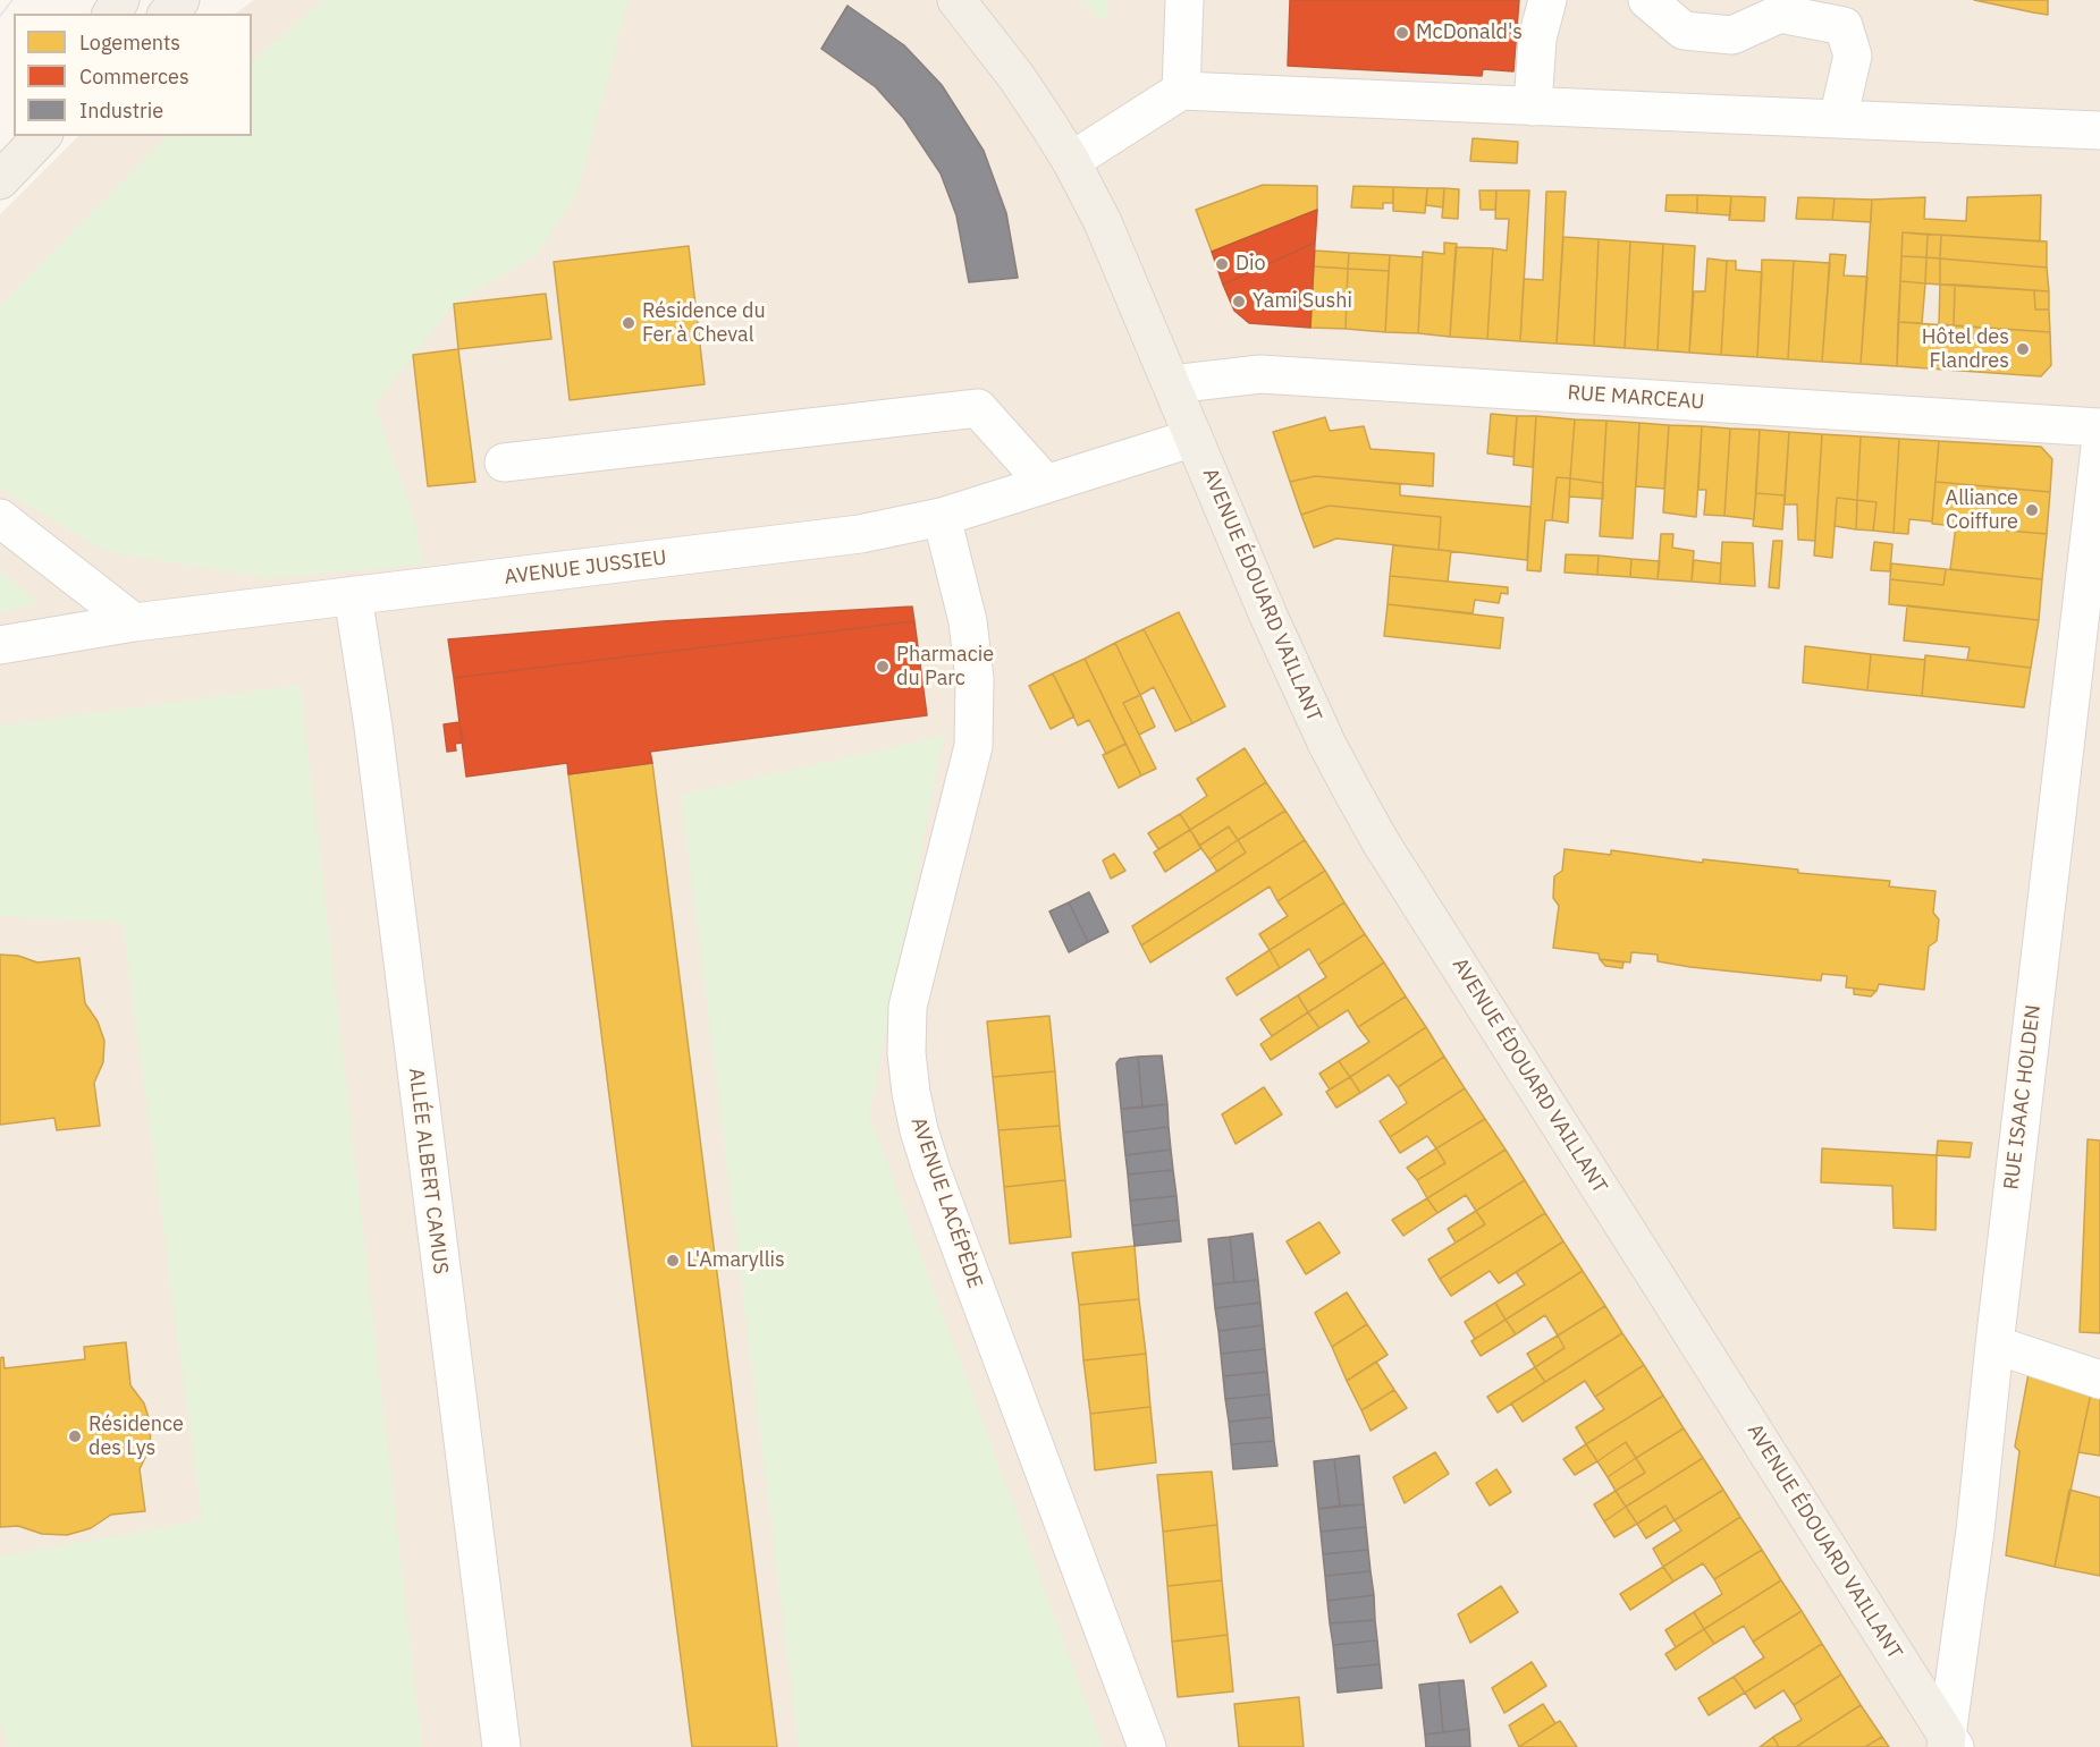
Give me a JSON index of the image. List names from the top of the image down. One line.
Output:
{"streets":{"main road":["AVENUE ÉDOUARD VAILLANT"],"street":["RUE MARCEAU","AVENUE JUSSIEU","RUE ISAAC HOLDEN","ALLÉE ALBERT CAMUS","AVENUE LACÉPÈDE"]},"crossings":[["RUE MARCEAU","AVENUE ÉDOUARD VAILLANT"],["AVENUE JUSSIEU","AVENUE ÉDOUARD VAILLANT"],["AVENUE JUSSIEU","ALLÉE ALBERT CAMUS"],["AVENUE JUSSIEU","AVENUE LACÉPÈDE"],["AVENUE ÉDOUARD VAILLANT","RUE ISAAC HOLDEN"]],"places":["McDonald's","Dio","Yami Sushi","Résidence du Fer à Cheval","Hôtel des Flandres","Alliance Coiffure","Pharmacie du Parc","L'Amaryllis","Résidence des Lys"],"legend":["Logements","Commerces","Industrie"]}
